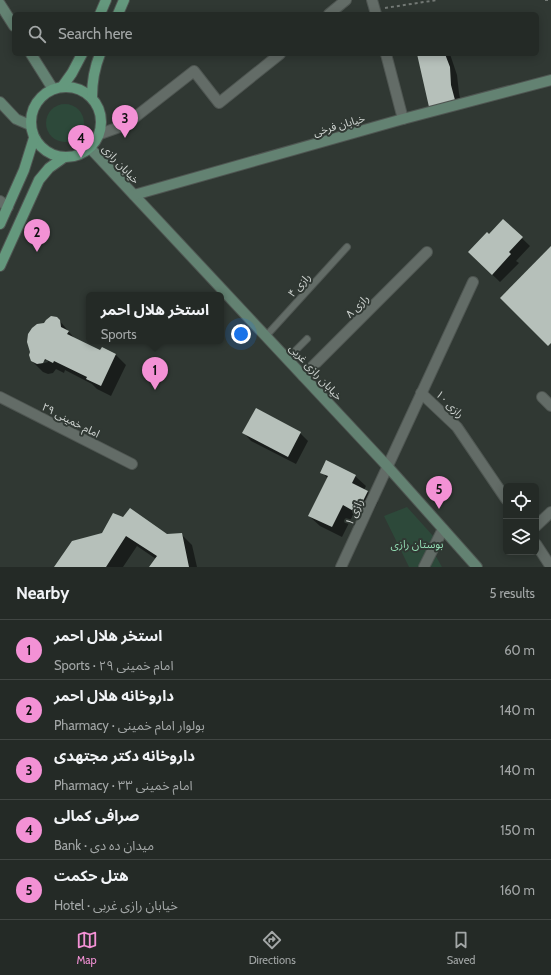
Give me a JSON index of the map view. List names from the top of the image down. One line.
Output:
{"streets":{"main road":["خیابان فرخی","خیابان رازی","خیابان رازی غربی"],"street":["رازی ۸","رازی ۱۰","امام خمینی ۲۹","رازی ۱"],"lane":["رازی ۴"]},"crossings":[["خیابان فرخی","خیابان رازی"],["خیابان فرخی","خیابان رازی غربی"],["خیابان رازی","خیابان رازی غربی"],["رازی ۴","خیابان رازی غربی"],["رازی ۸","خیابان رازی غربی"],["خیابان رازی غربی","رازی ۱۰"],["خیابان رازی غربی","رازی ۱"],["رازی ۱۰","رازی ۱"]],"parks":["بوستان رازی"],"page":{"search":"Search here","pins":["3","4","2","1","5"],"popup":["استخر هلال احمر","Sports"],"heading":["Nearby","5 results"],"list":[{"mark":"1","name":"استخر هلال احمر","note":"Sports · امام خمینی ۲۹","value":"60 m"},{"mark":"2","name":"داروخانه هلال احمر","note":"Pharmacy · بولوار امام خمینی","value":"140 m"},{"mark":"3","name":"داروخانه دکتر مجتهدی","note":"Pharmacy · امام خمینی ۳۳","value":"140 m"},{"mark":"4","name":"صرافی کمالی","note":"Bank · میدان ده دی","value":"150 m"},{"mark":"5","name":"هتل حکمت","note":"Hotel · خیابان رازی غربی","value":"160 m"}],"nav":["Map","Directions","Saved"]}}
